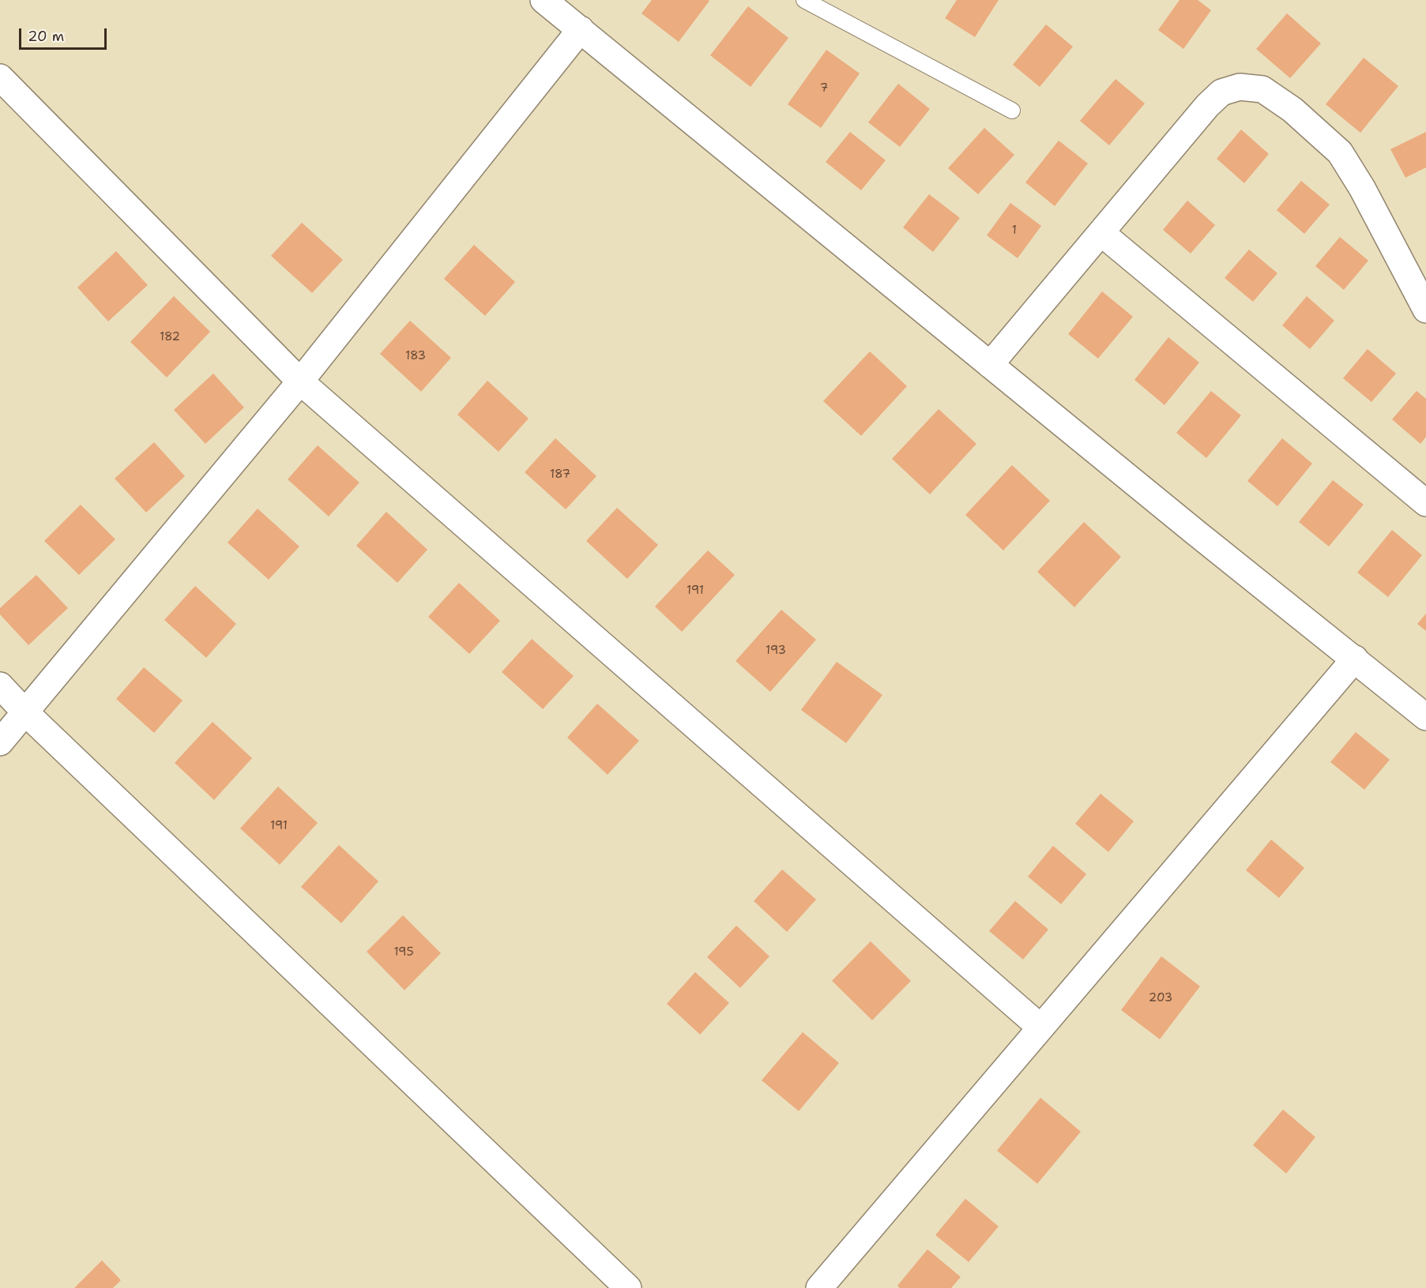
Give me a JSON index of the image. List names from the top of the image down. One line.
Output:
{"house_numbers":["7","1","182","183","187","191","193","191","195","203"],"scale_bar":"20 m"}
